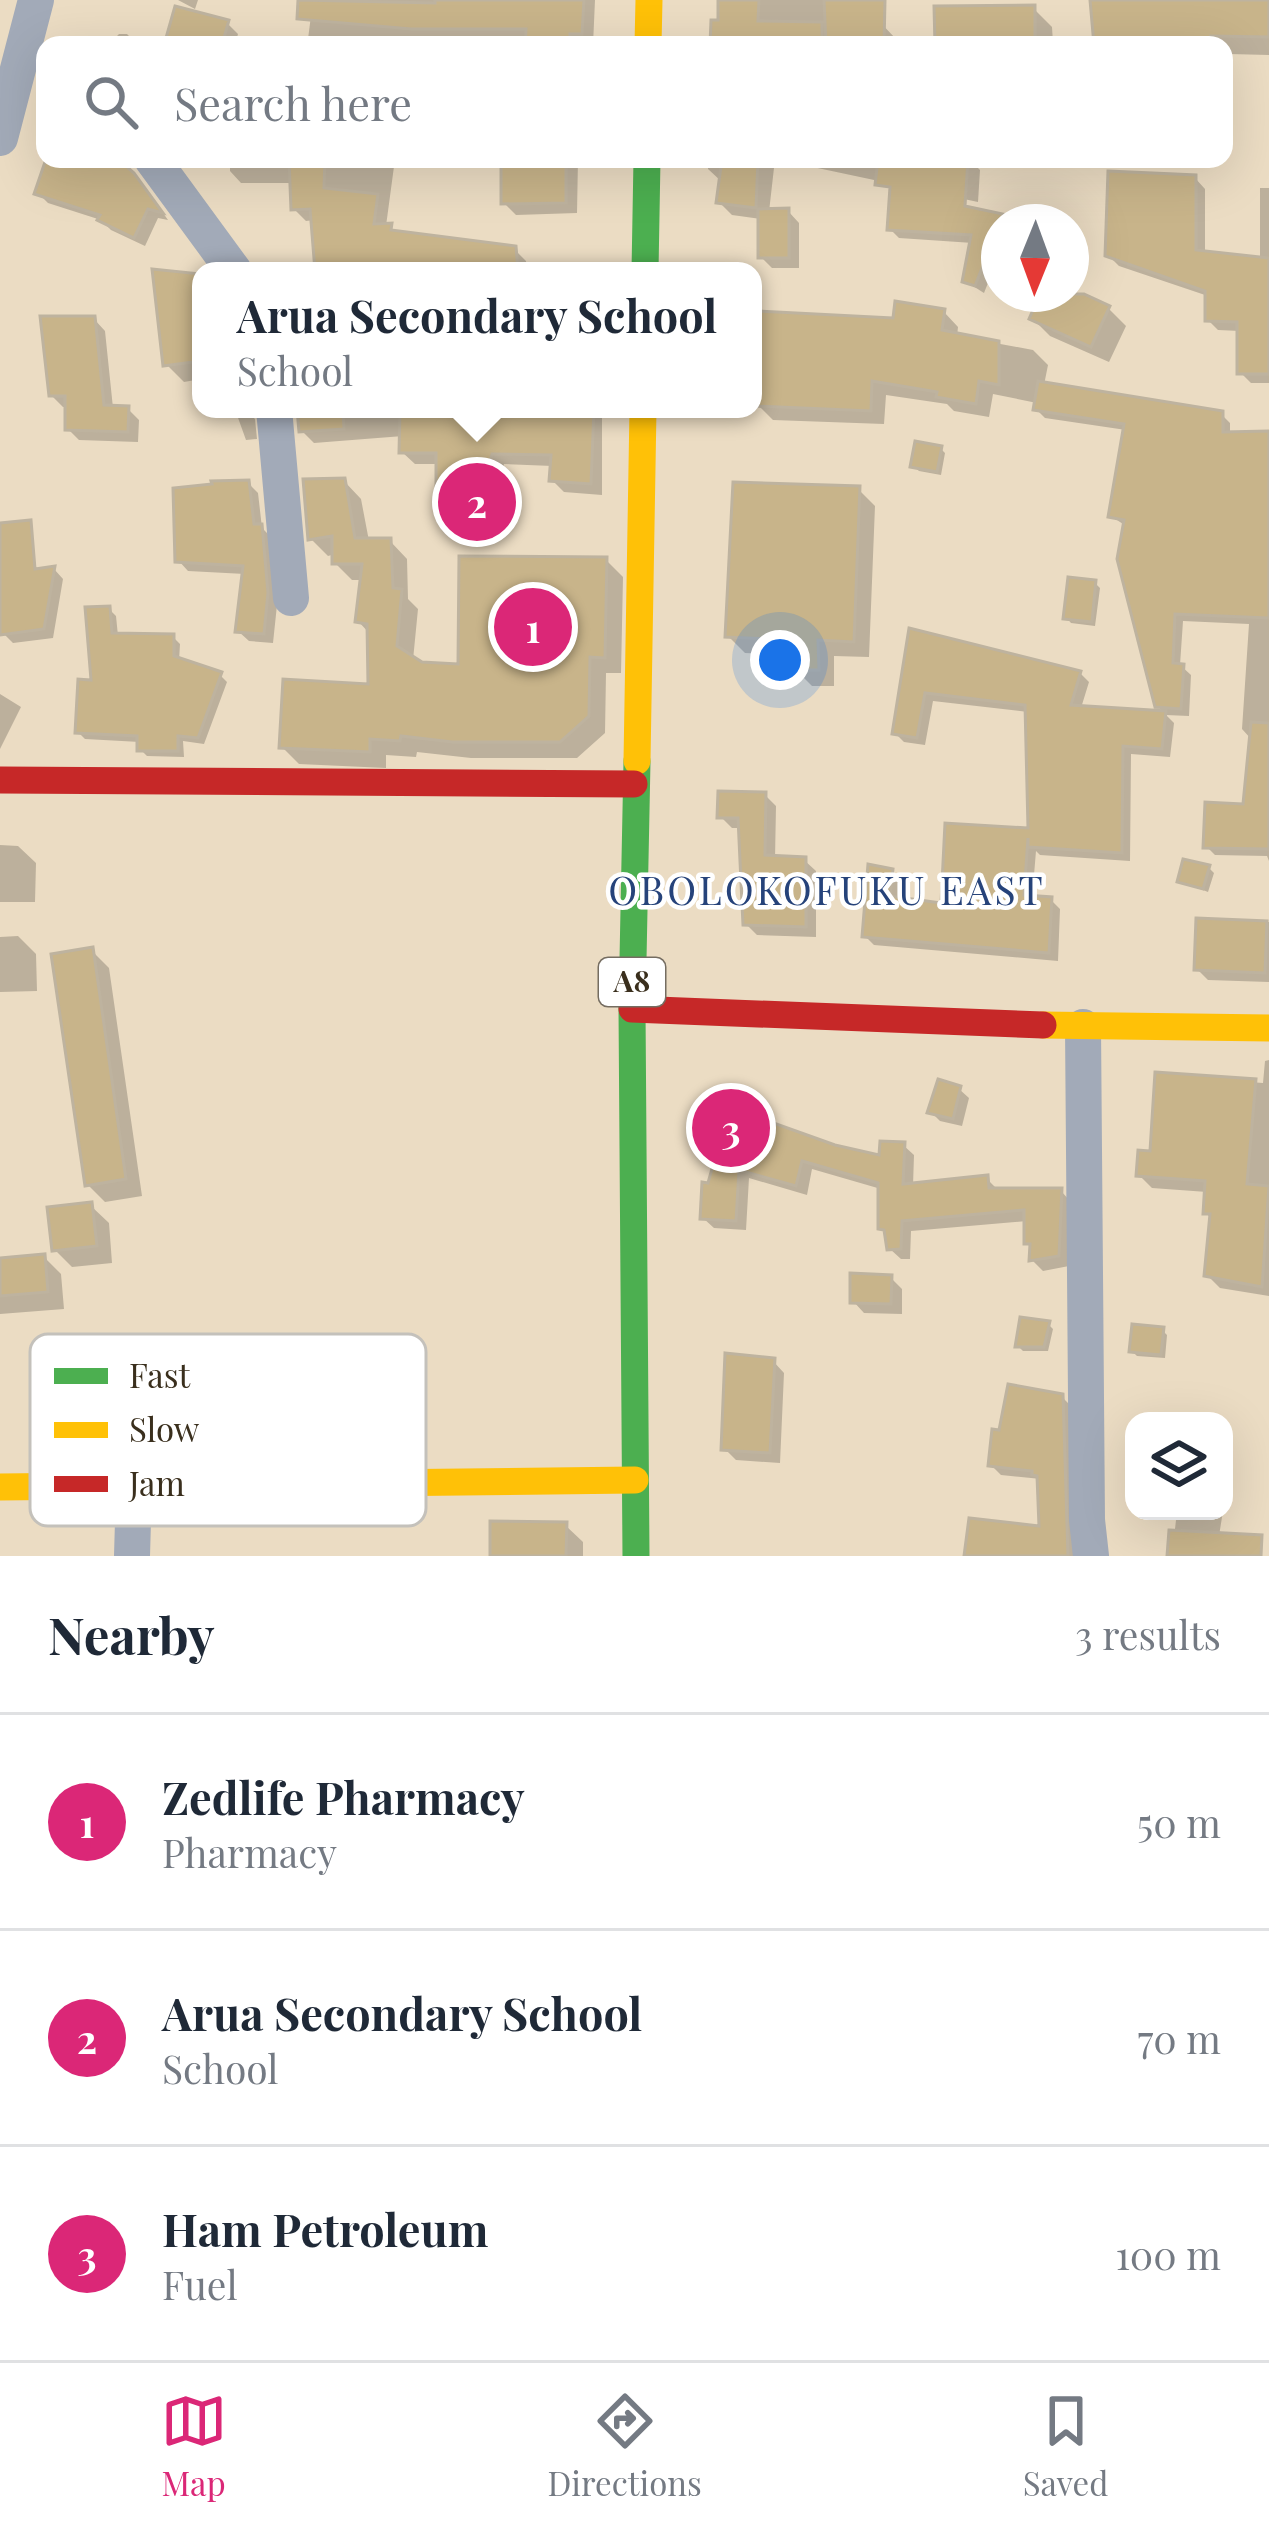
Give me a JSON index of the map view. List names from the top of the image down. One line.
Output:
{"streets":{"street":["A8"]},"districts":["OBOLOKOFUKU EAST"],"legend":["Fast","Slow","Jam"],"north":"bottom","page":{"search":"Search here","popup":["Arua Secondary School","School"],"pins":["2","1","3"],"heading":["Nearby","3 results"],"list":[{"mark":"1","name":"Zedlife Pharmacy","note":"Pharmacy","value":"50 m"},{"mark":"2","name":"Arua Secondary School","note":"School","value":"70 m"},{"mark":"3","name":"Ham Petroleum","note":"Fuel","value":"100 m"}],"nav":["Map","Directions","Saved"]}}
